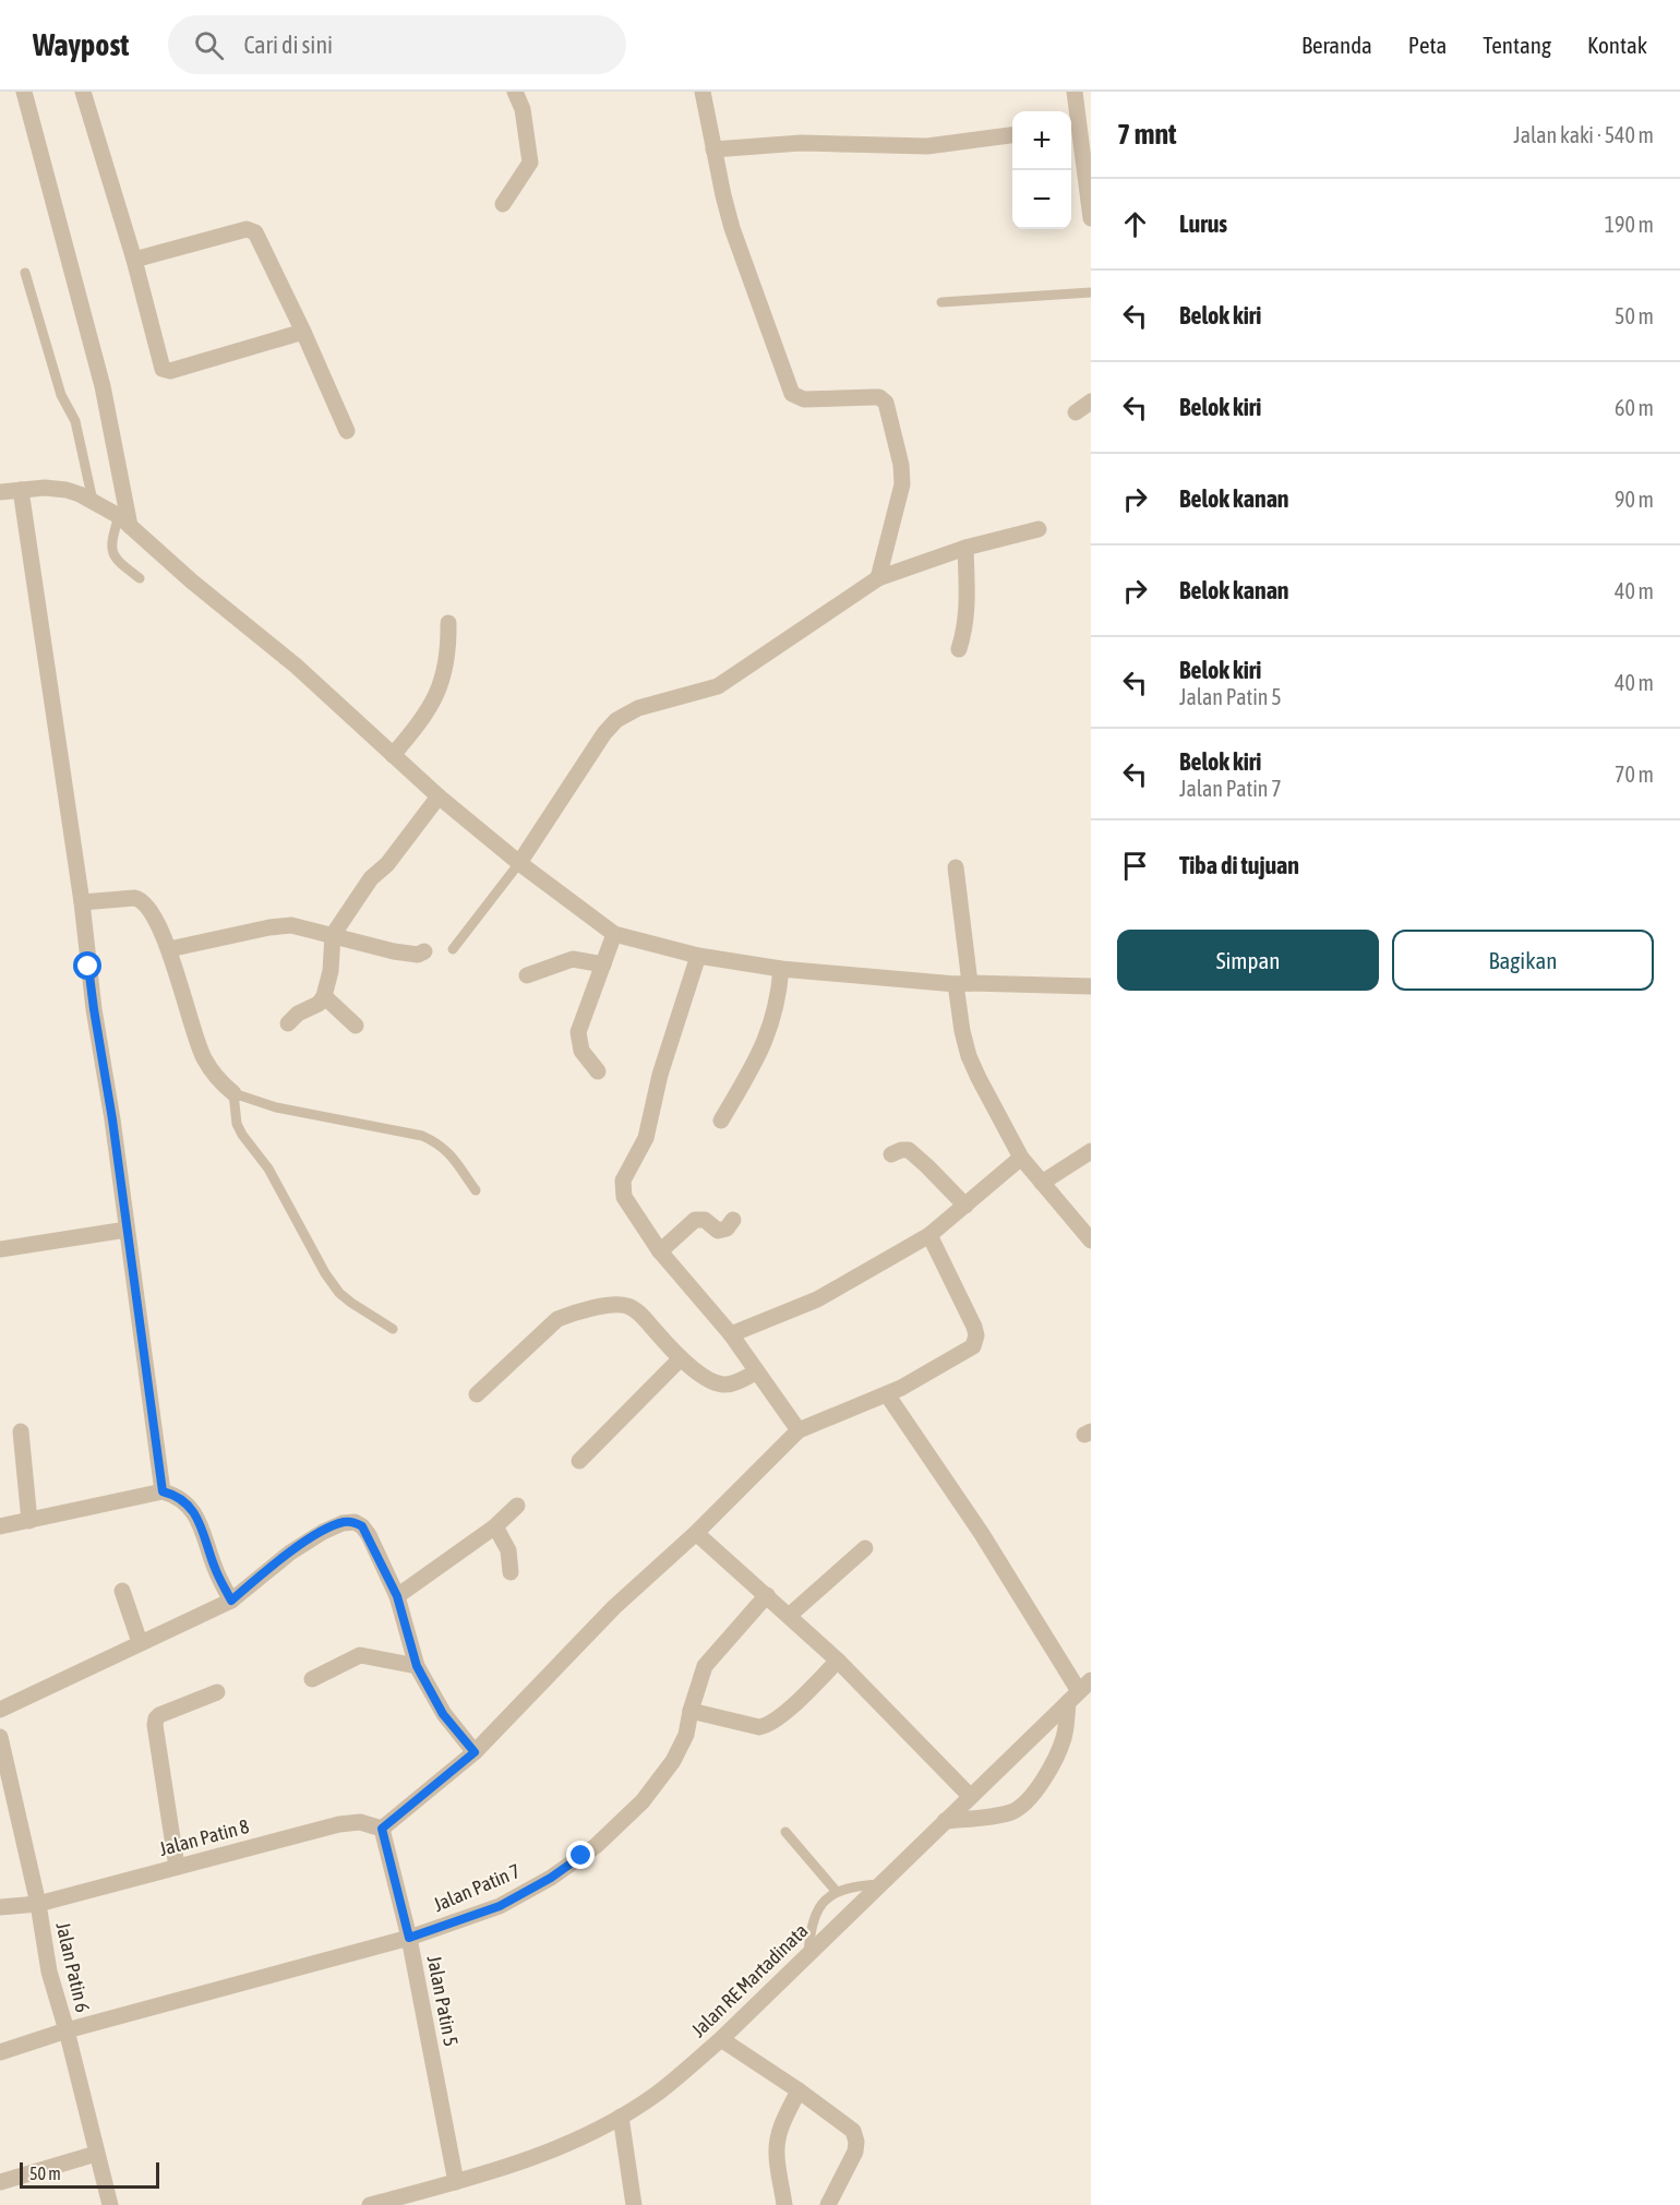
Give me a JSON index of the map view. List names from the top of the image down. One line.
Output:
{"streets":{"street":["Jalan Patin 8","Jalan Patin 7","Jalan Patin 6","Jalan RE Martadinata","Jalan Patin 5"]},"crossings":[["Jalan Patin 8","Jalan Patin 6"],["Jalan Patin 8","Jalan Patin 5"],["Jalan Patin 7","Jalan Patin 6"],["Jalan Patin 7","Jalan Patin 5"],["Jalan RE Martadinata","Jalan Patin 5"]],"scale_bar":"50 m","page":{"header":"Waypost","search":"Cari di sini","nav":["Beranda","Peta","Tentang","Kontak"],"heading":["7 mnt","Jalan kaki · 540 m"],"map_buttons":["+","−"],"list":[["Lurus","190 m"],["Belok kiri","50 m"],["Belok kiri","60 m"],["Belok kanan","90 m"],["Belok kanan","40 m"],["Belok kiri","Jalan Patin 5","40 m"],["Belok kiri","Jalan Patin 7","70 m"],"Tiba di tujuan"],"buttons":["Simpan","Bagikan"],"scale":"50 m"}}
